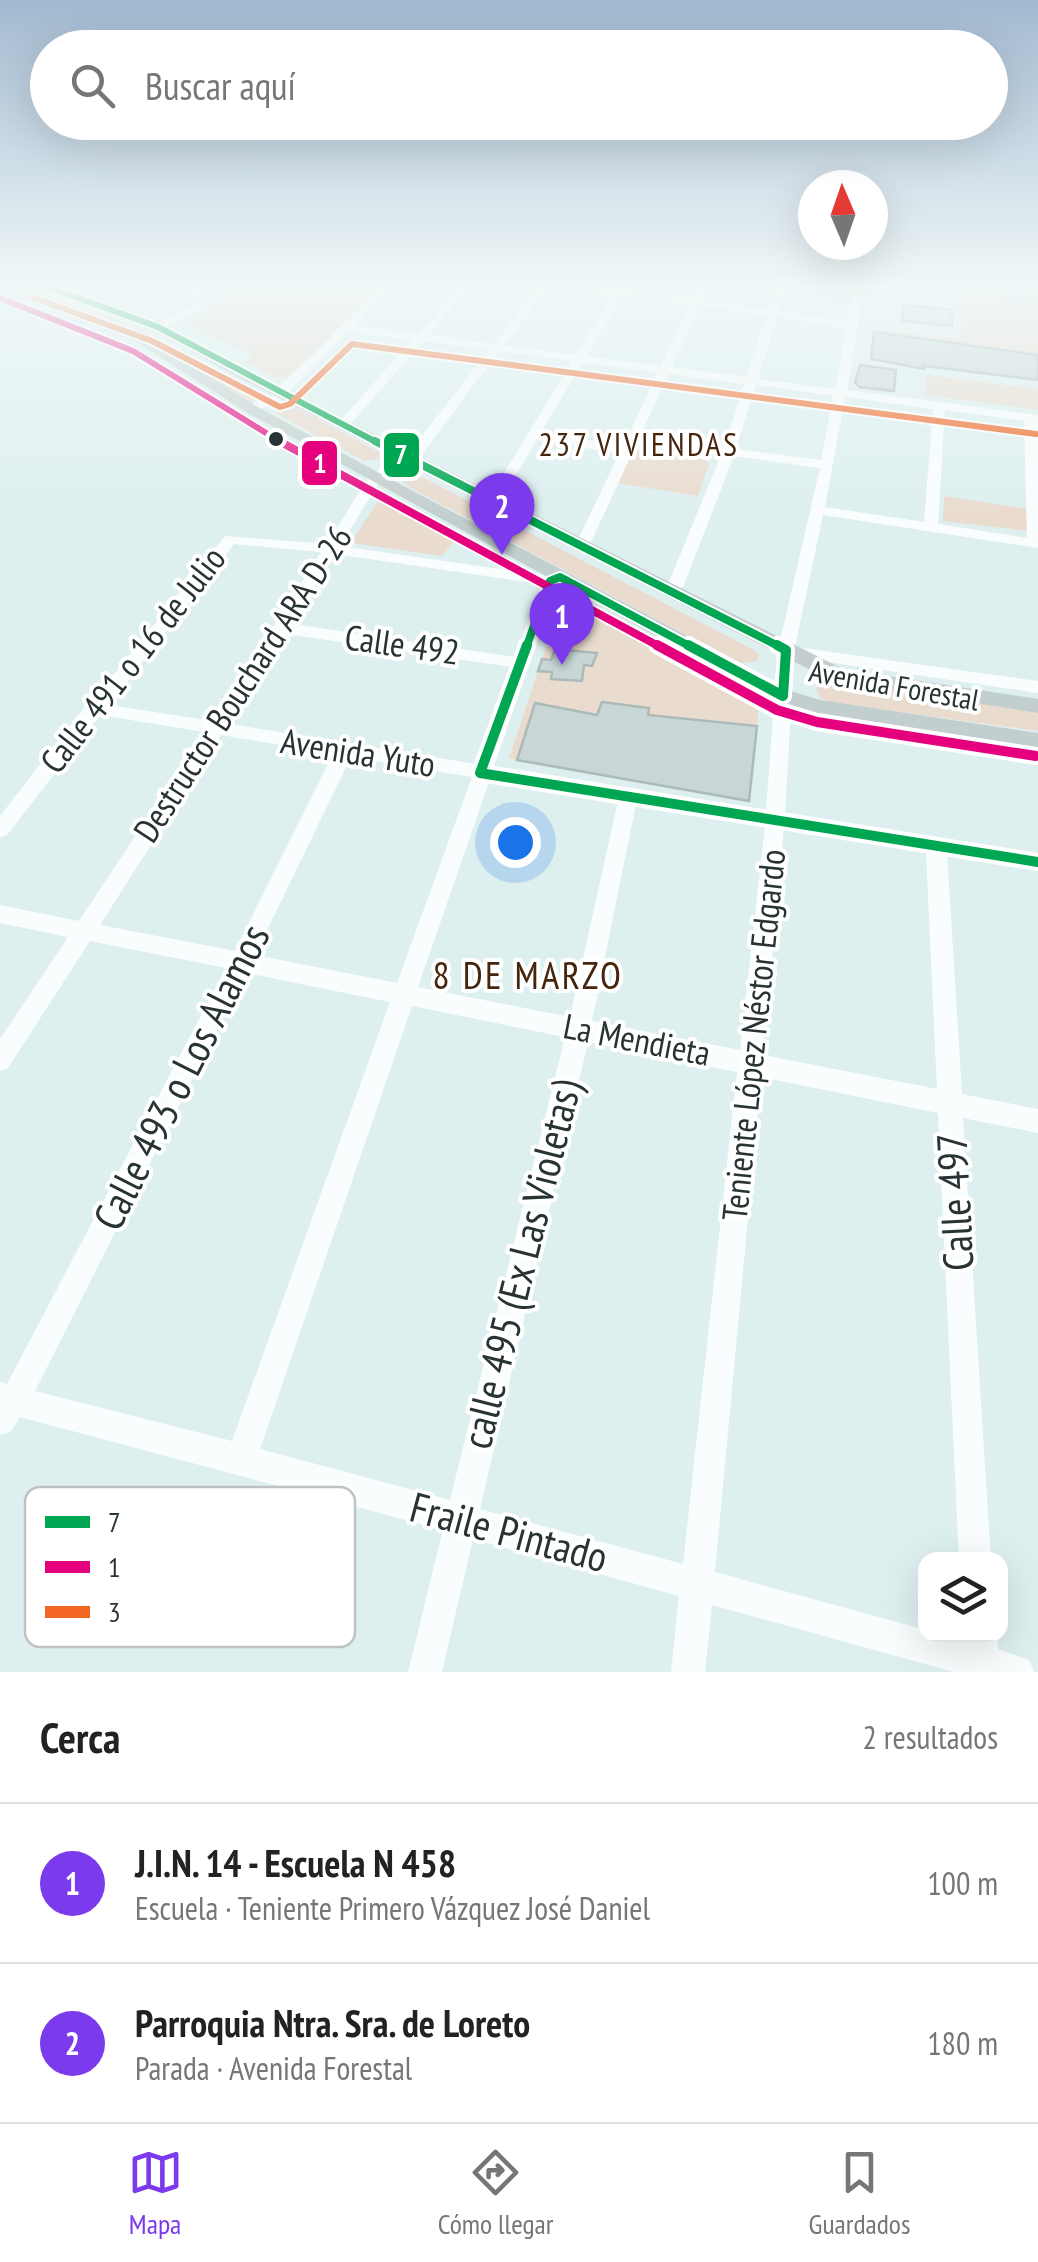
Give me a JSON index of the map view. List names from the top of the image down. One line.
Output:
{"streets":{"main road":["Avenida Forestal"],"street":["Calle 492","Calle 491 o 16 de Julio","Destructor Bouchard ARA D-26","Avenida Yuto","Teniente López Néstor Edgardo","La Mendieta","Calle 493 o Los Alamos","Calle 497","calle 495 (Ex Las Violetas)","Fraile Pintado"]},"crossings":[["Calle 492","Destructor Bouchard ARA D-26"],["Calle 491 o 16 de Julio","Destructor Bouchard ARA D-26"],["Calle 491 o 16 de Julio","Avenida Yuto"],["Destructor Bouchard ARA D-26","Avenida Forestal"],["Destructor Bouchard ARA D-26","Avenida Yuto"],["Destructor Bouchard ARA D-26","La Mendieta"],["Avenida Forestal","Teniente López Néstor Edgardo"],["Avenida Yuto","Teniente López Néstor Edgardo"],["Avenida Yuto","Calle 493 o Los Alamos"],["Avenida Yuto","Calle 497"],["Avenida Yuto","calle 495 (Ex Las Violetas)"],["Teniente López Néstor Edgardo","La Mendieta"],["Teniente López Néstor Edgardo","Fraile Pintado"],["La Mendieta","Calle 493 o Los Alamos"],["La Mendieta","Calle 497"],["La Mendieta","calle 495 (Ex Las Violetas)"],["Calle 493 o Los Alamos","Fraile Pintado"],["calle 495 (Ex Las Violetas)","Fraile Pintado"]],"districts":["237 VIVIENDAS","8 DE MARZO"],"lines":["transit line 7","transit line 1","transit line 3"],"legend":["7","1","3"],"north":"top","page":{"search":"Buscar aquí","pins":["2","1"],"heading":["Cerca","2 resultados"],"list":[{"mark":"1","name":"J.I.N. 14 - Escuela N 458","note":"Escuela · Teniente Primero Vázquez José Daniel","value":"100 m"},{"mark":"2","name":"Parroquia Ntra. Sra. de Loreto","note":"Parada · Avenida Forestal","value":"180 m"}],"nav":["Mapa","Cómo llegar","Guardados"]}}
